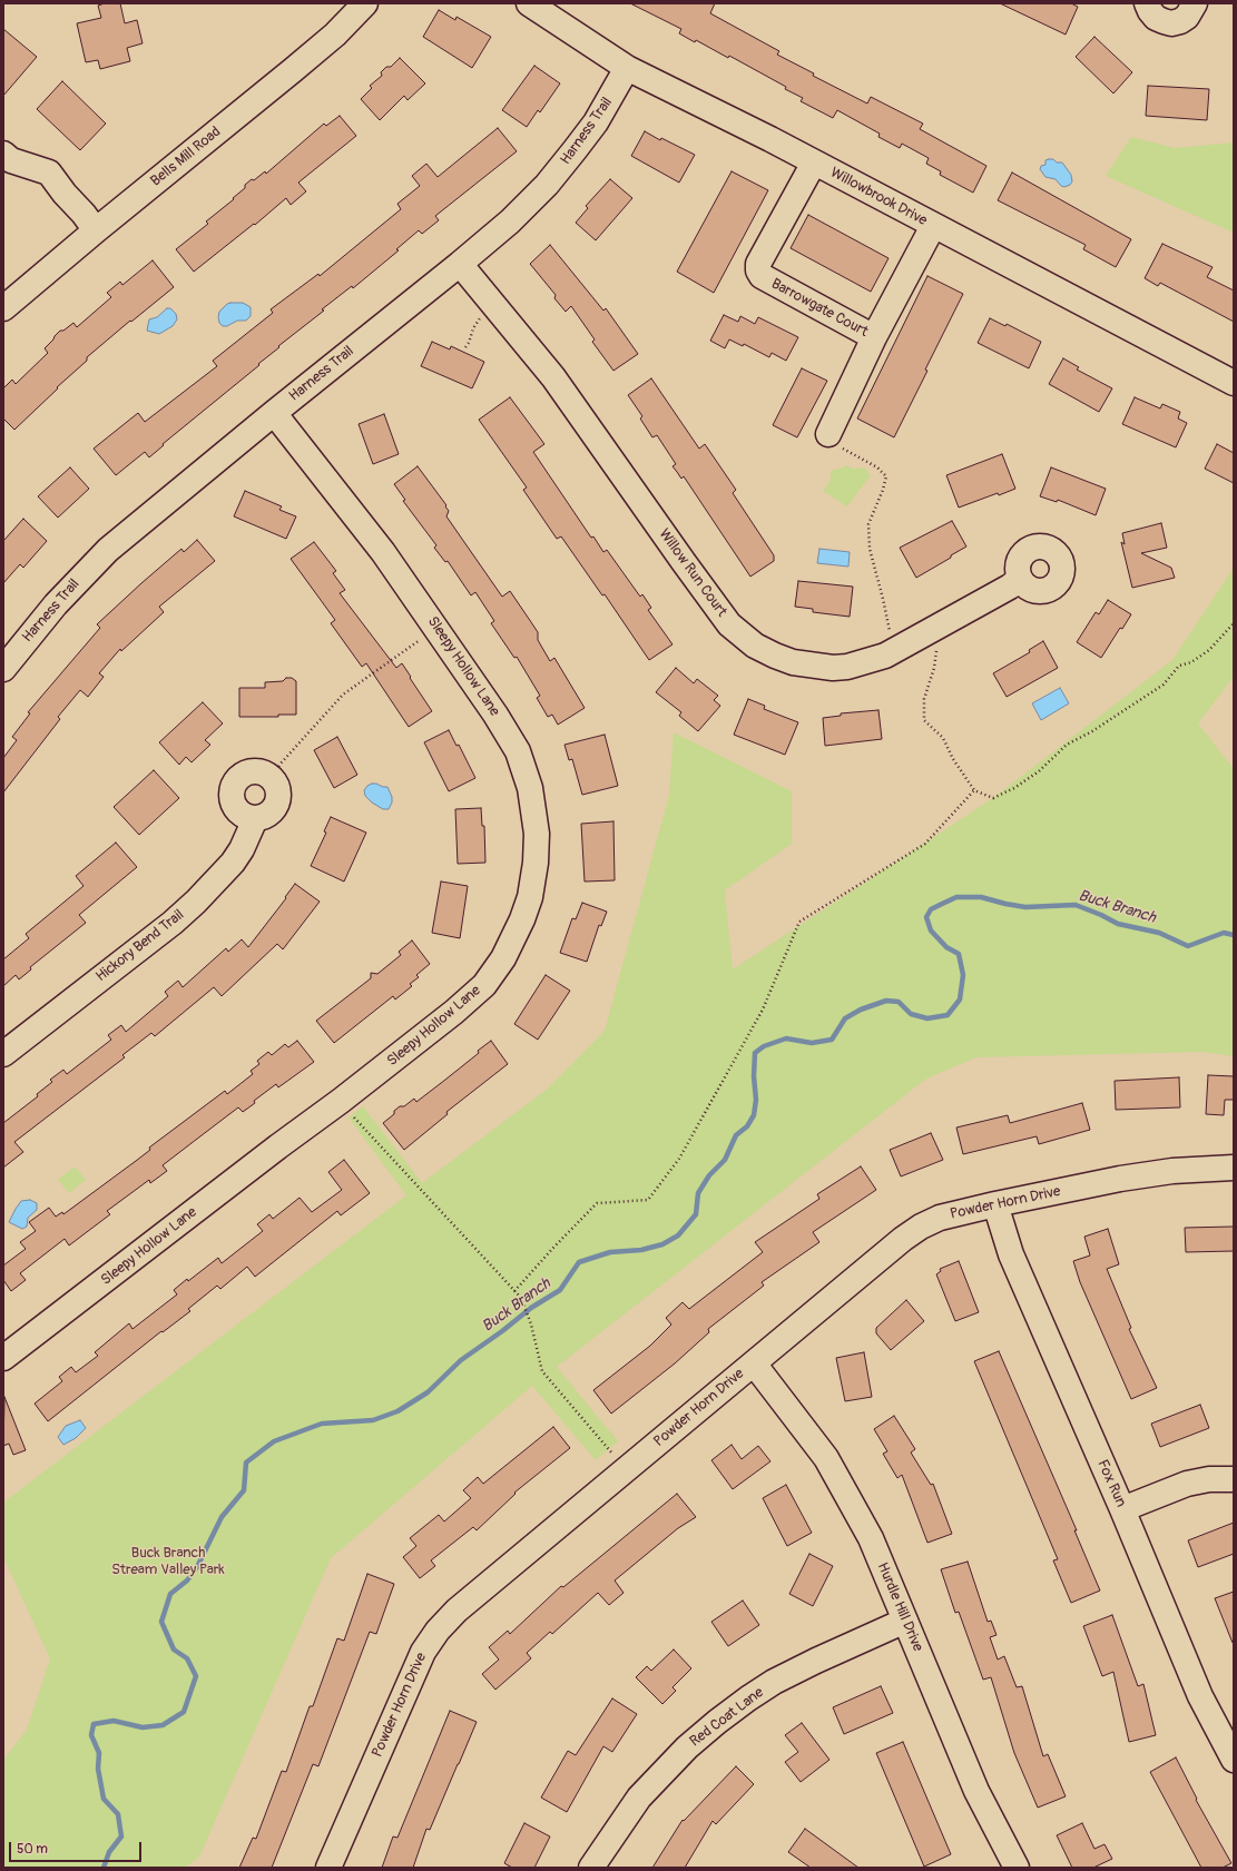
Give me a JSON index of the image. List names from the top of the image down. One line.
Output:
{"streets":{"street":["Harness Trail","Bells Mill Road","Willowbrook Drive","Barrowgate Court","Willow Run Court","Sleepy Hollow Lane","Hickory Bend Trail","Powder Horn Drive","Fox Run","Hurdle Hill Drive","Red Coat Lane"]},"crossings":[["Harness Trail","Willowbrook Drive"],["Harness Trail","Willow Run Court"],["Harness Trail","Sleepy Hollow Lane"],["Willowbrook Drive","Barrowgate Court"],["Powder Horn Drive","Fox Run"],["Powder Horn Drive","Hurdle Hill Drive"],["Hurdle Hill Drive","Red Coat Lane"]],"water":["Buck Branch"],"parks":["Buck Branch Stream Valley Park"],"scale_bar":"50 m"}
